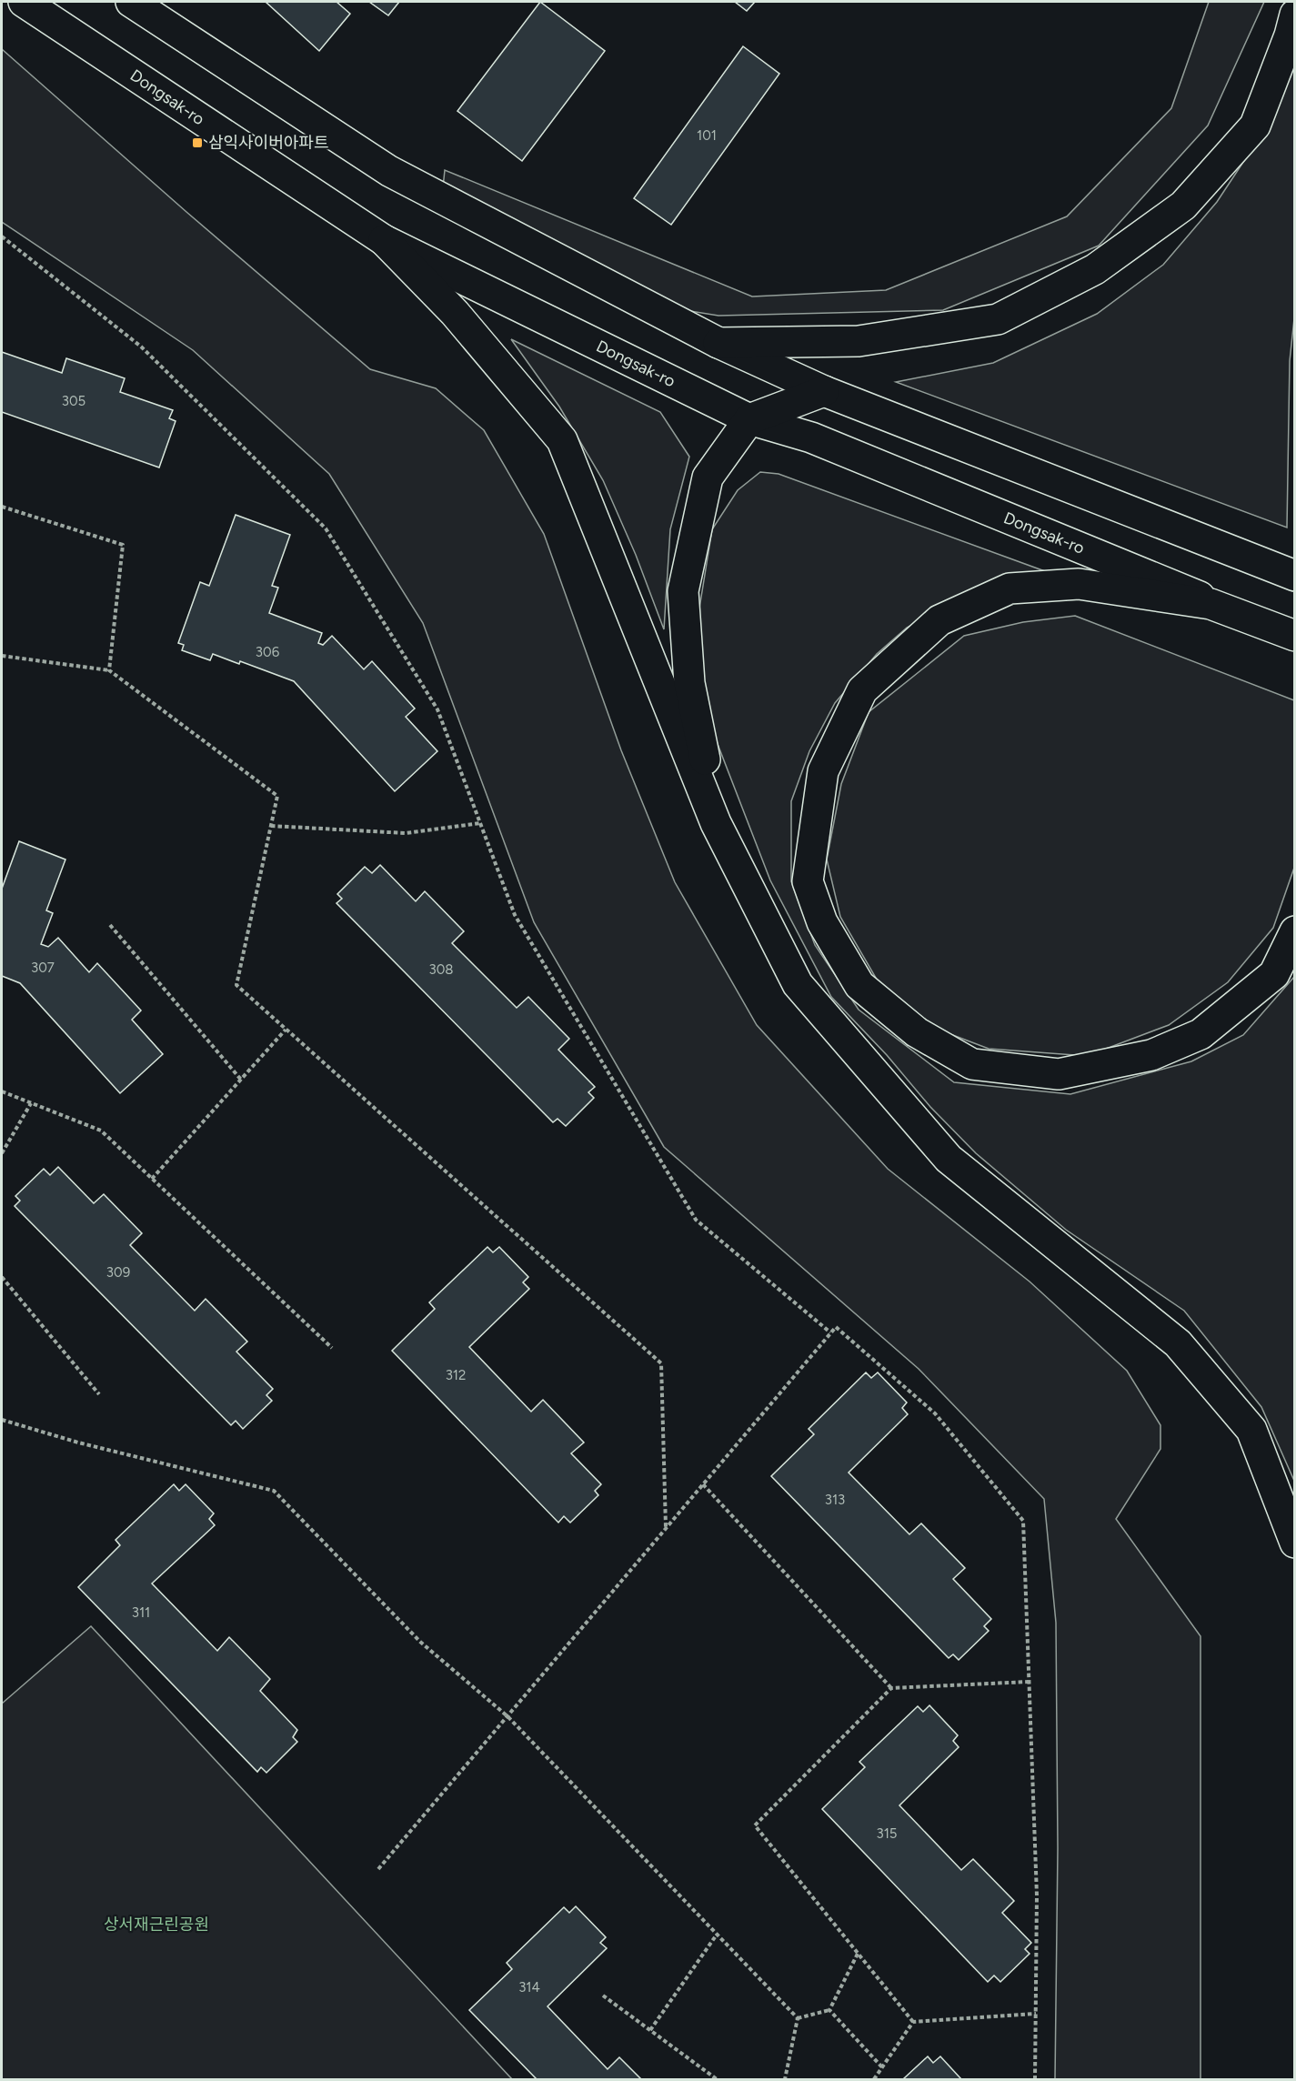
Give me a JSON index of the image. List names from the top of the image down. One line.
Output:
{"streets":{"main road":["Dongsak-ro"]},"parks":["상서재근린공원"],"places":{"transit":["삼익사이버아파트"]},"house_numbers":["101","305","306","307","308","309","312","313","311","315","314"]}
